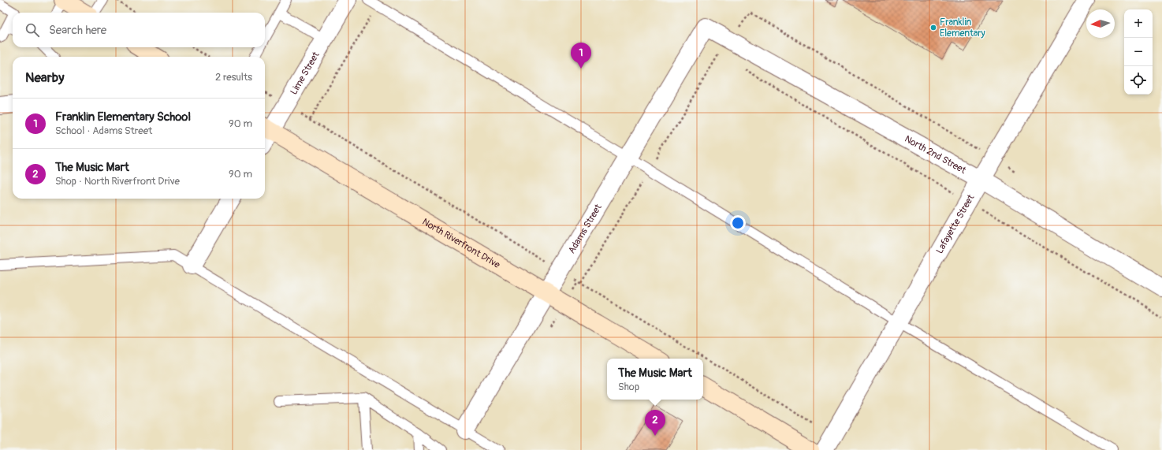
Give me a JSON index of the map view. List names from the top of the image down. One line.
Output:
{"streets":{"main road":["North Riverfront Drive"],"street":["Lime Street","North 2nd Street","Lafayette Street","Adams Street"]},"crossings":[["Lime Street","North Riverfront Drive"],["North 2nd Street","Lafayette Street"],["North 2nd Street","Adams Street"],["Adams Street","North Riverfront Drive"]],"places":["Franklin Elementary"],"north":"left","page":{"map_buttons":["+","−"],"search":"Search here","pins":["1","2"],"heading":["Nearby","2 results"],"list":[{"mark":"1","name":"Franklin Elementary School","note":"School · Adams Street","value":"90 m"},{"mark":"2","name":"The Music Mart","note":"Shop · North Riverfront Drive","value":"90 m"}],"popup":["The Music Mart","Shop"]}}
